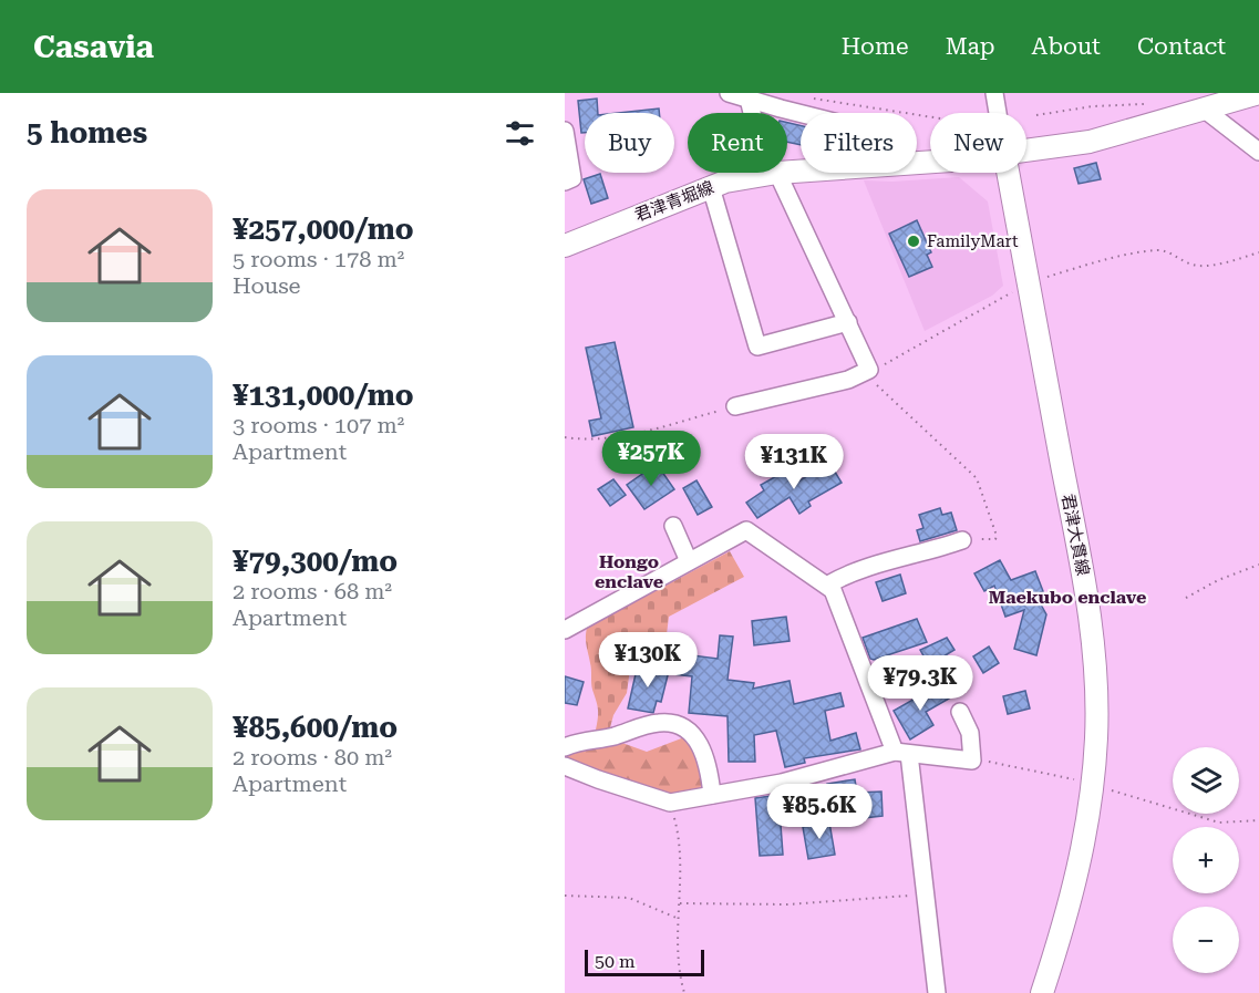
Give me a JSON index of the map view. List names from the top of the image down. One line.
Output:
{"streets":{"main road":["君津青堀線","君津大貫線"]},"districts":["Hongo enclave","Maekubo enclave"],"places":["FamilyMart"],"scale_bar":"50 m","page":{"header":"Casavia","nav":["Home","Map","About","Contact"],"heading":"5 homes","chip":["Buy","Rent","Filters","New"],"list":[{"name":"¥257,000/mo","note":"5 rooms · 178 m² · House"},{"name":"¥131,000/mo","note":"3 rooms · 107 m² · Apartment"},{"name":"¥79,300/mo","note":"2 rooms · 68 m² · Apartment"},{"name":"¥85,600/mo","note":"2 rooms · 80 m² · Apartment"}],"price":["¥257K","¥131K","¥130K","¥79.3K","¥85.6K"],"map_buttons":["+","−"],"scale":"50 m"}}
